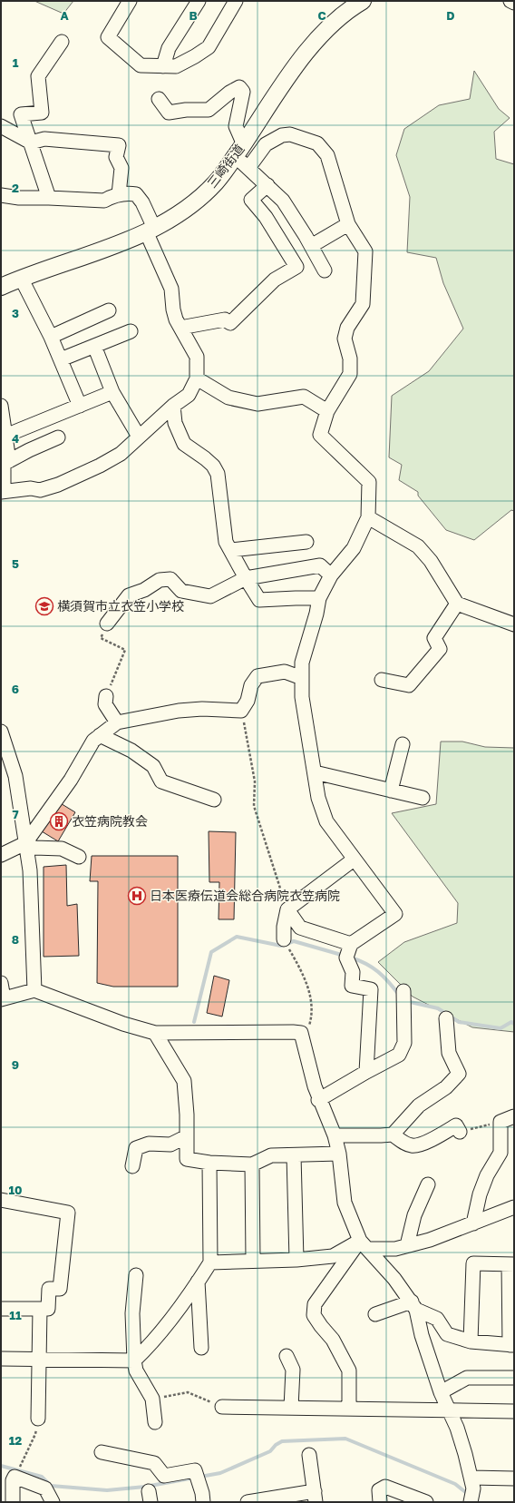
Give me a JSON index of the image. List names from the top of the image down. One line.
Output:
{"streets":{"main road":["三崎街道"]},"places":{"school or university":["横須賀市立衣笠小学校"],"building":["衣笠病院教会"],"hospital":["日本医療伝道会総合病院衣笠病院"]},"grid":{"columns":["A","B","C","D"],"rows":["1","2","3","4","5","6","7","8","9","10","11","12"]}}
